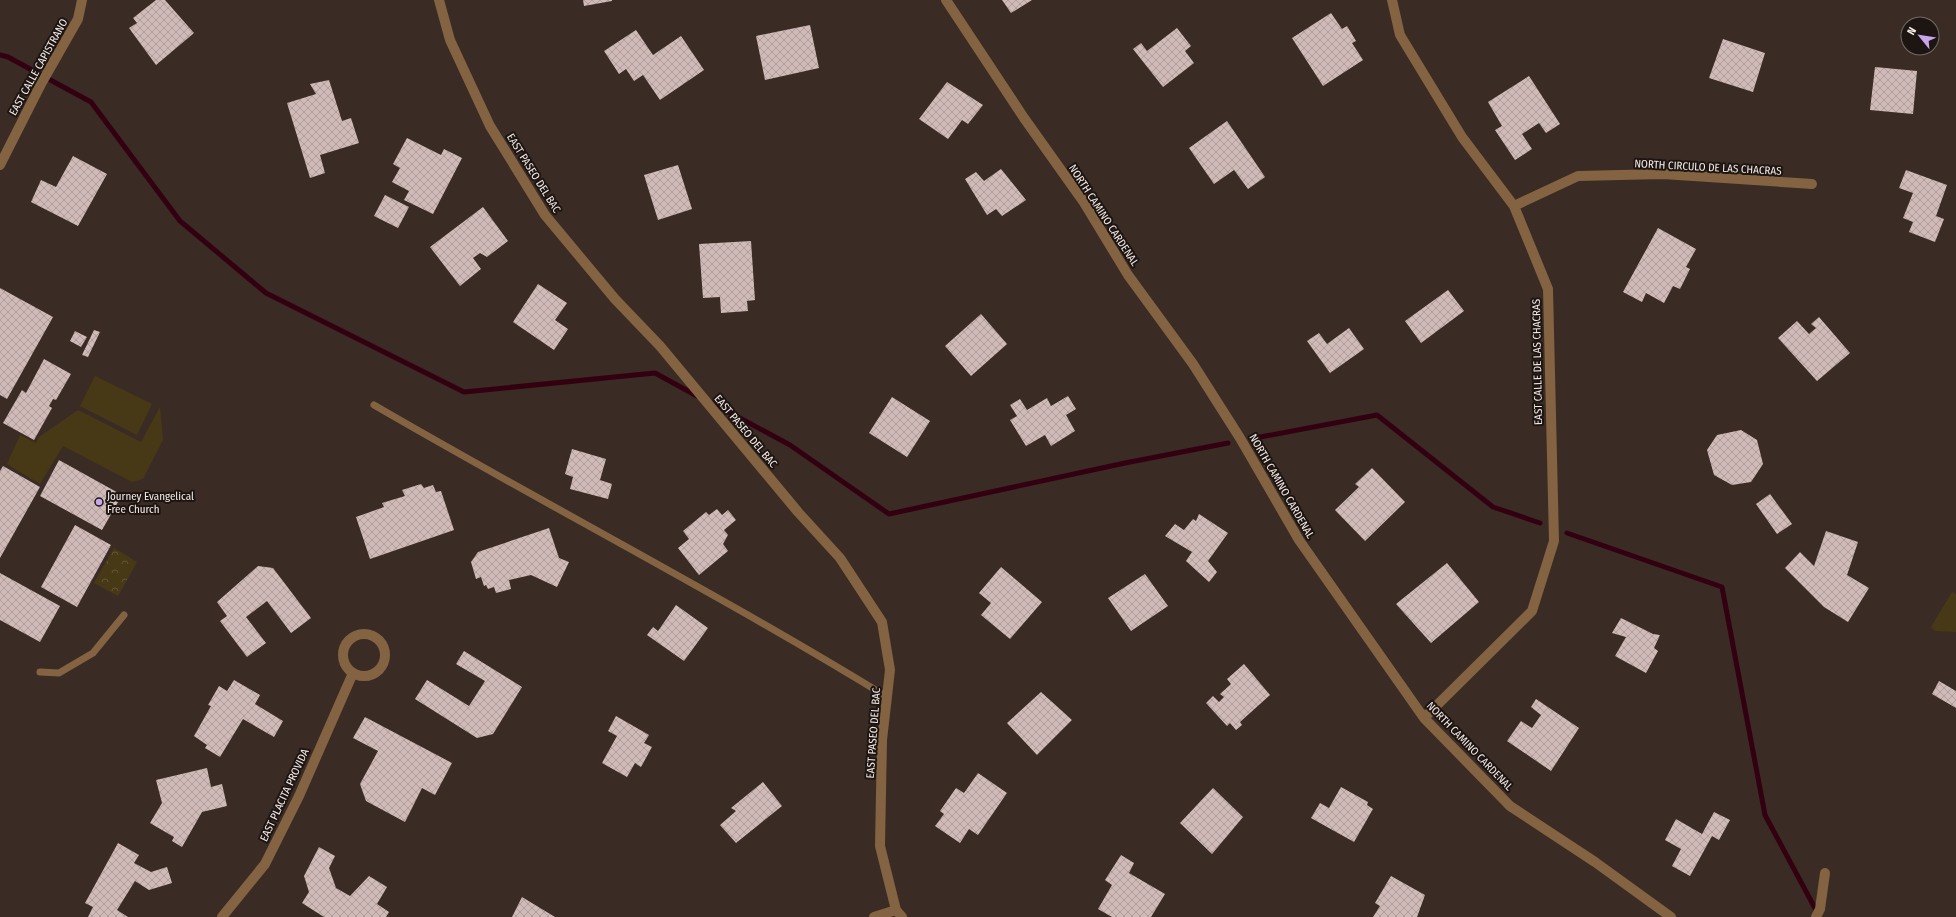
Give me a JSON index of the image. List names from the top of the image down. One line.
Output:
{"streets":{"street":["EAST CALLE CAPISTRANO","NORTH CIRCULO DE LAS CHACRAS","EAST PASEO DEL BAC","NORTH CAMINO CARDENAL","EAST CALLE DE LAS CHACRAS","EAST PLACITA PROVIDA"]},"crossings":[["NORTH CIRCULO DE LAS CHACRAS","EAST CALLE DE LAS CHACRAS"],["NORTH CAMINO CARDENAL","EAST CALLE DE LAS CHACRAS"]],"places":["Journey Evangelical Free Church"],"north":"top left"}
